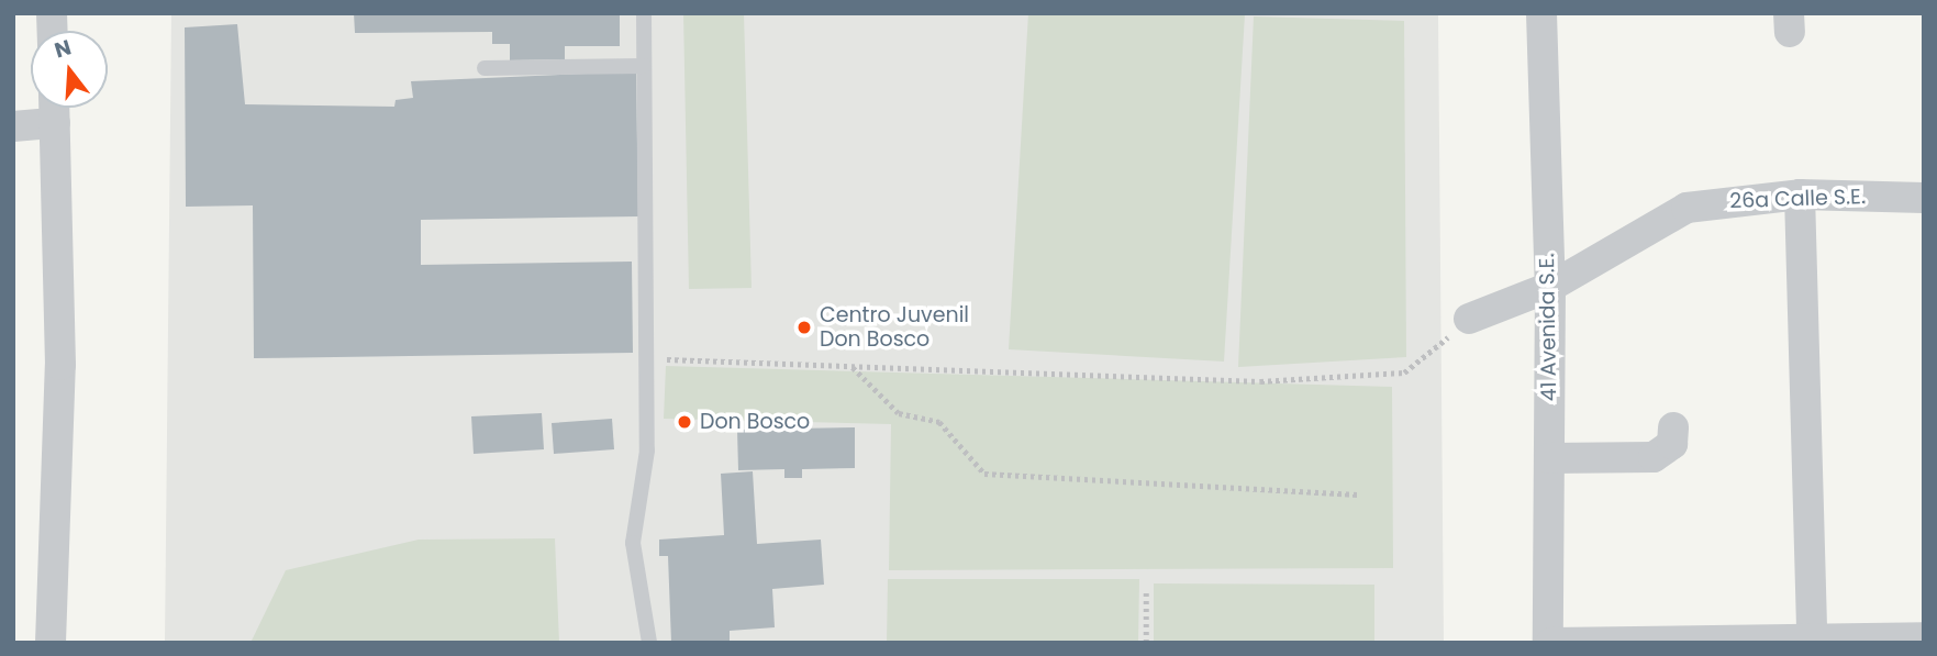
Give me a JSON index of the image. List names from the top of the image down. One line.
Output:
{"streets":{"street":["26a Calle S.E.","41 Avenida S.E."]},"crossings":[["26a Calle S.E.","41 Avenida S.E."]],"places":["Centro Juvenil Don Bosco","Don Bosco"],"north":"top"}
